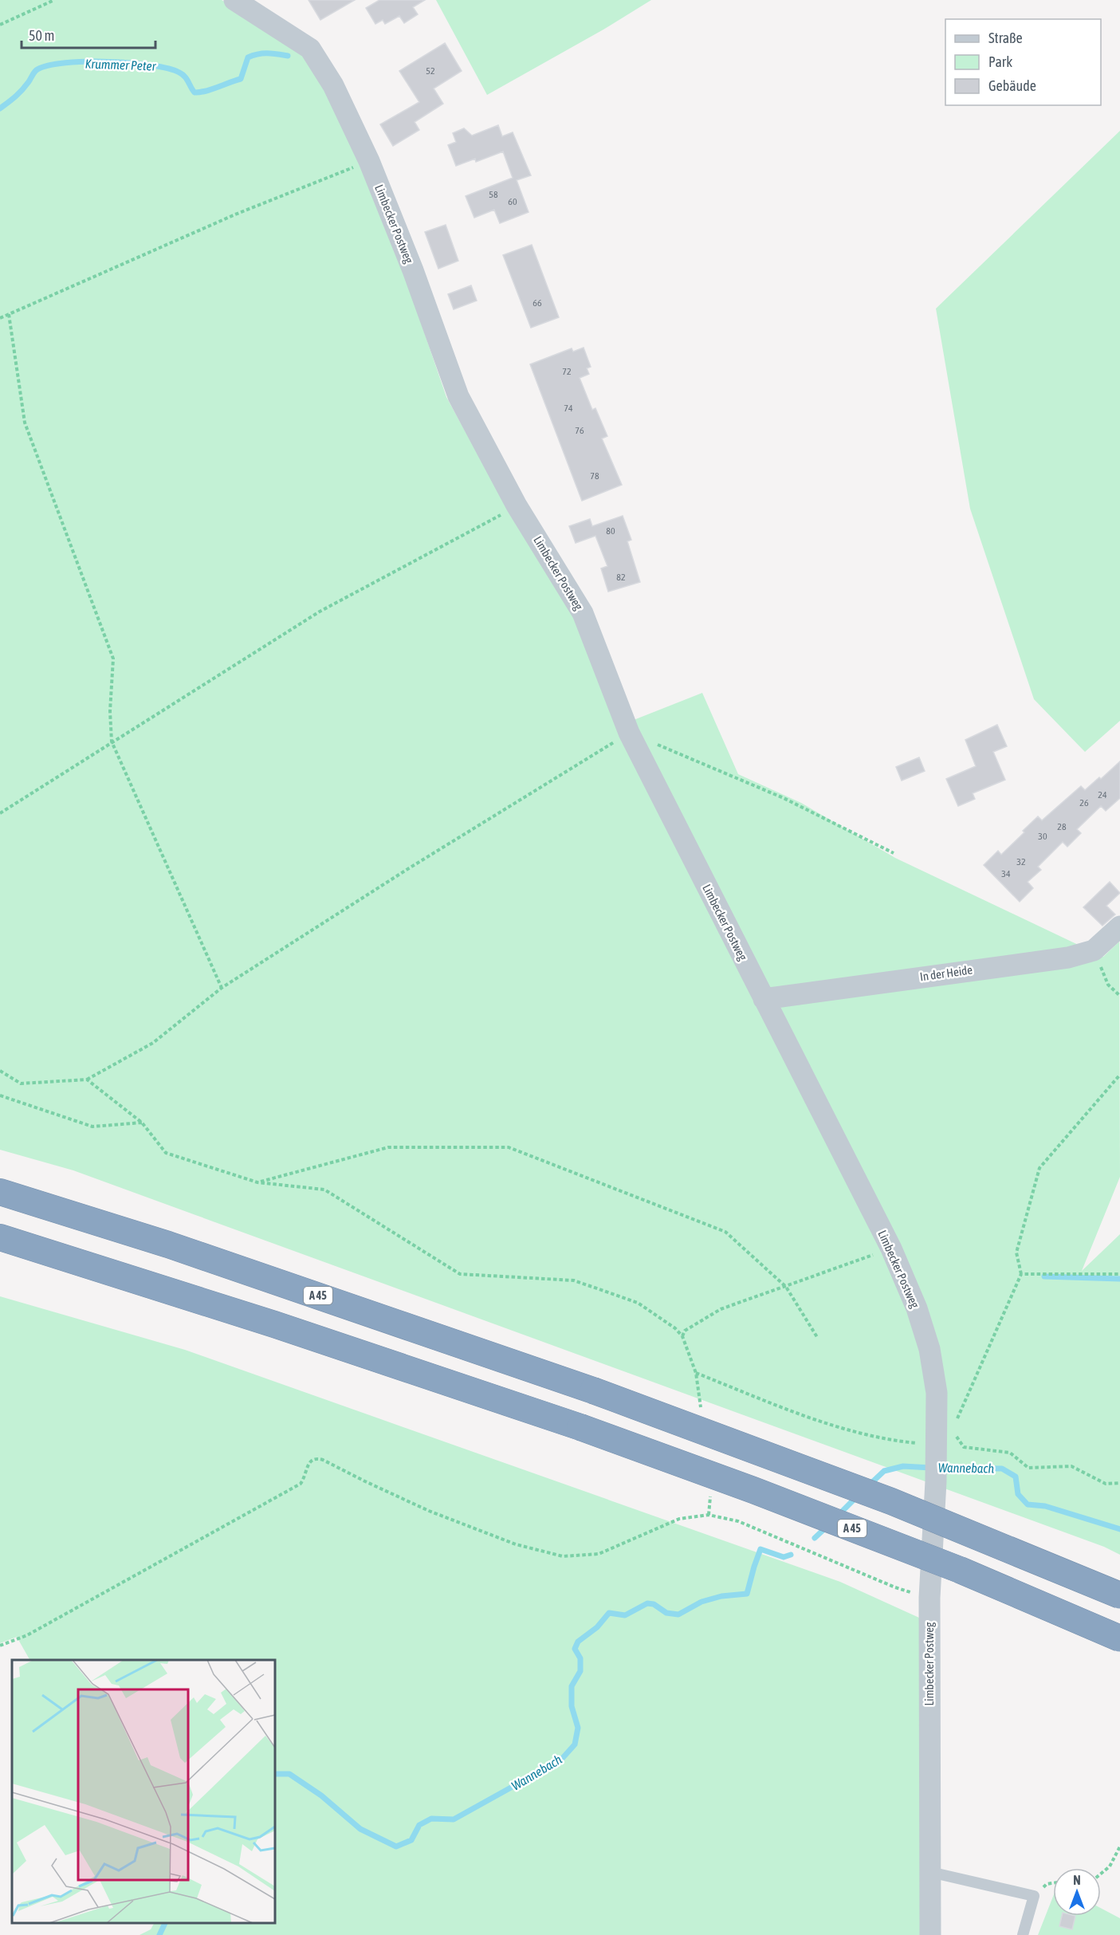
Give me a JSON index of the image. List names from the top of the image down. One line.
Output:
{"streets":{"highway":["A 45"],"street":["Limbecker Postweg","In der Heide"]},"crossings":[["Limbecker Postweg","In der Heide"]],"water":["Krummer Peter","Wannebach"],"house_numbers":["52","58","60","66","72","74","76","78","80","82","24","26","28","30","32","34"],"legend":["Straße","Park","Gebäude"],"scale_bar":"50 m","north":"top"}
